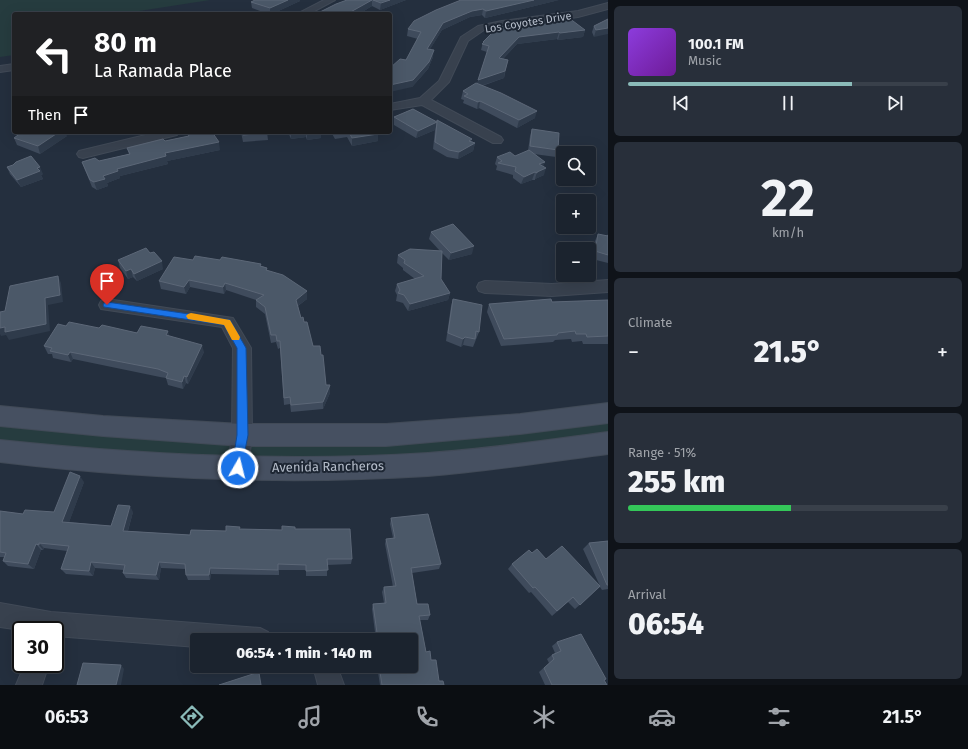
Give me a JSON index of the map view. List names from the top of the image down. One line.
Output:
{"streets":{"main road":["Avenida Rancheros"],"street":["Los Coyotes Drive"]},"page":{"turn":["80 m","La Ramada Place"],"song":["100.1 FM","Music"],"then":"Then","tile":[["22","km/h"],"Climate",["Range · 51%","255 km"],["Arrival","06:54"]],"map_buttons":["+","−"],"heat":["−","21.5°","+"],"limit":"30","trip":"06:54 · 1 min · 140 m","tabs":["06:53","21.5°"]}}
